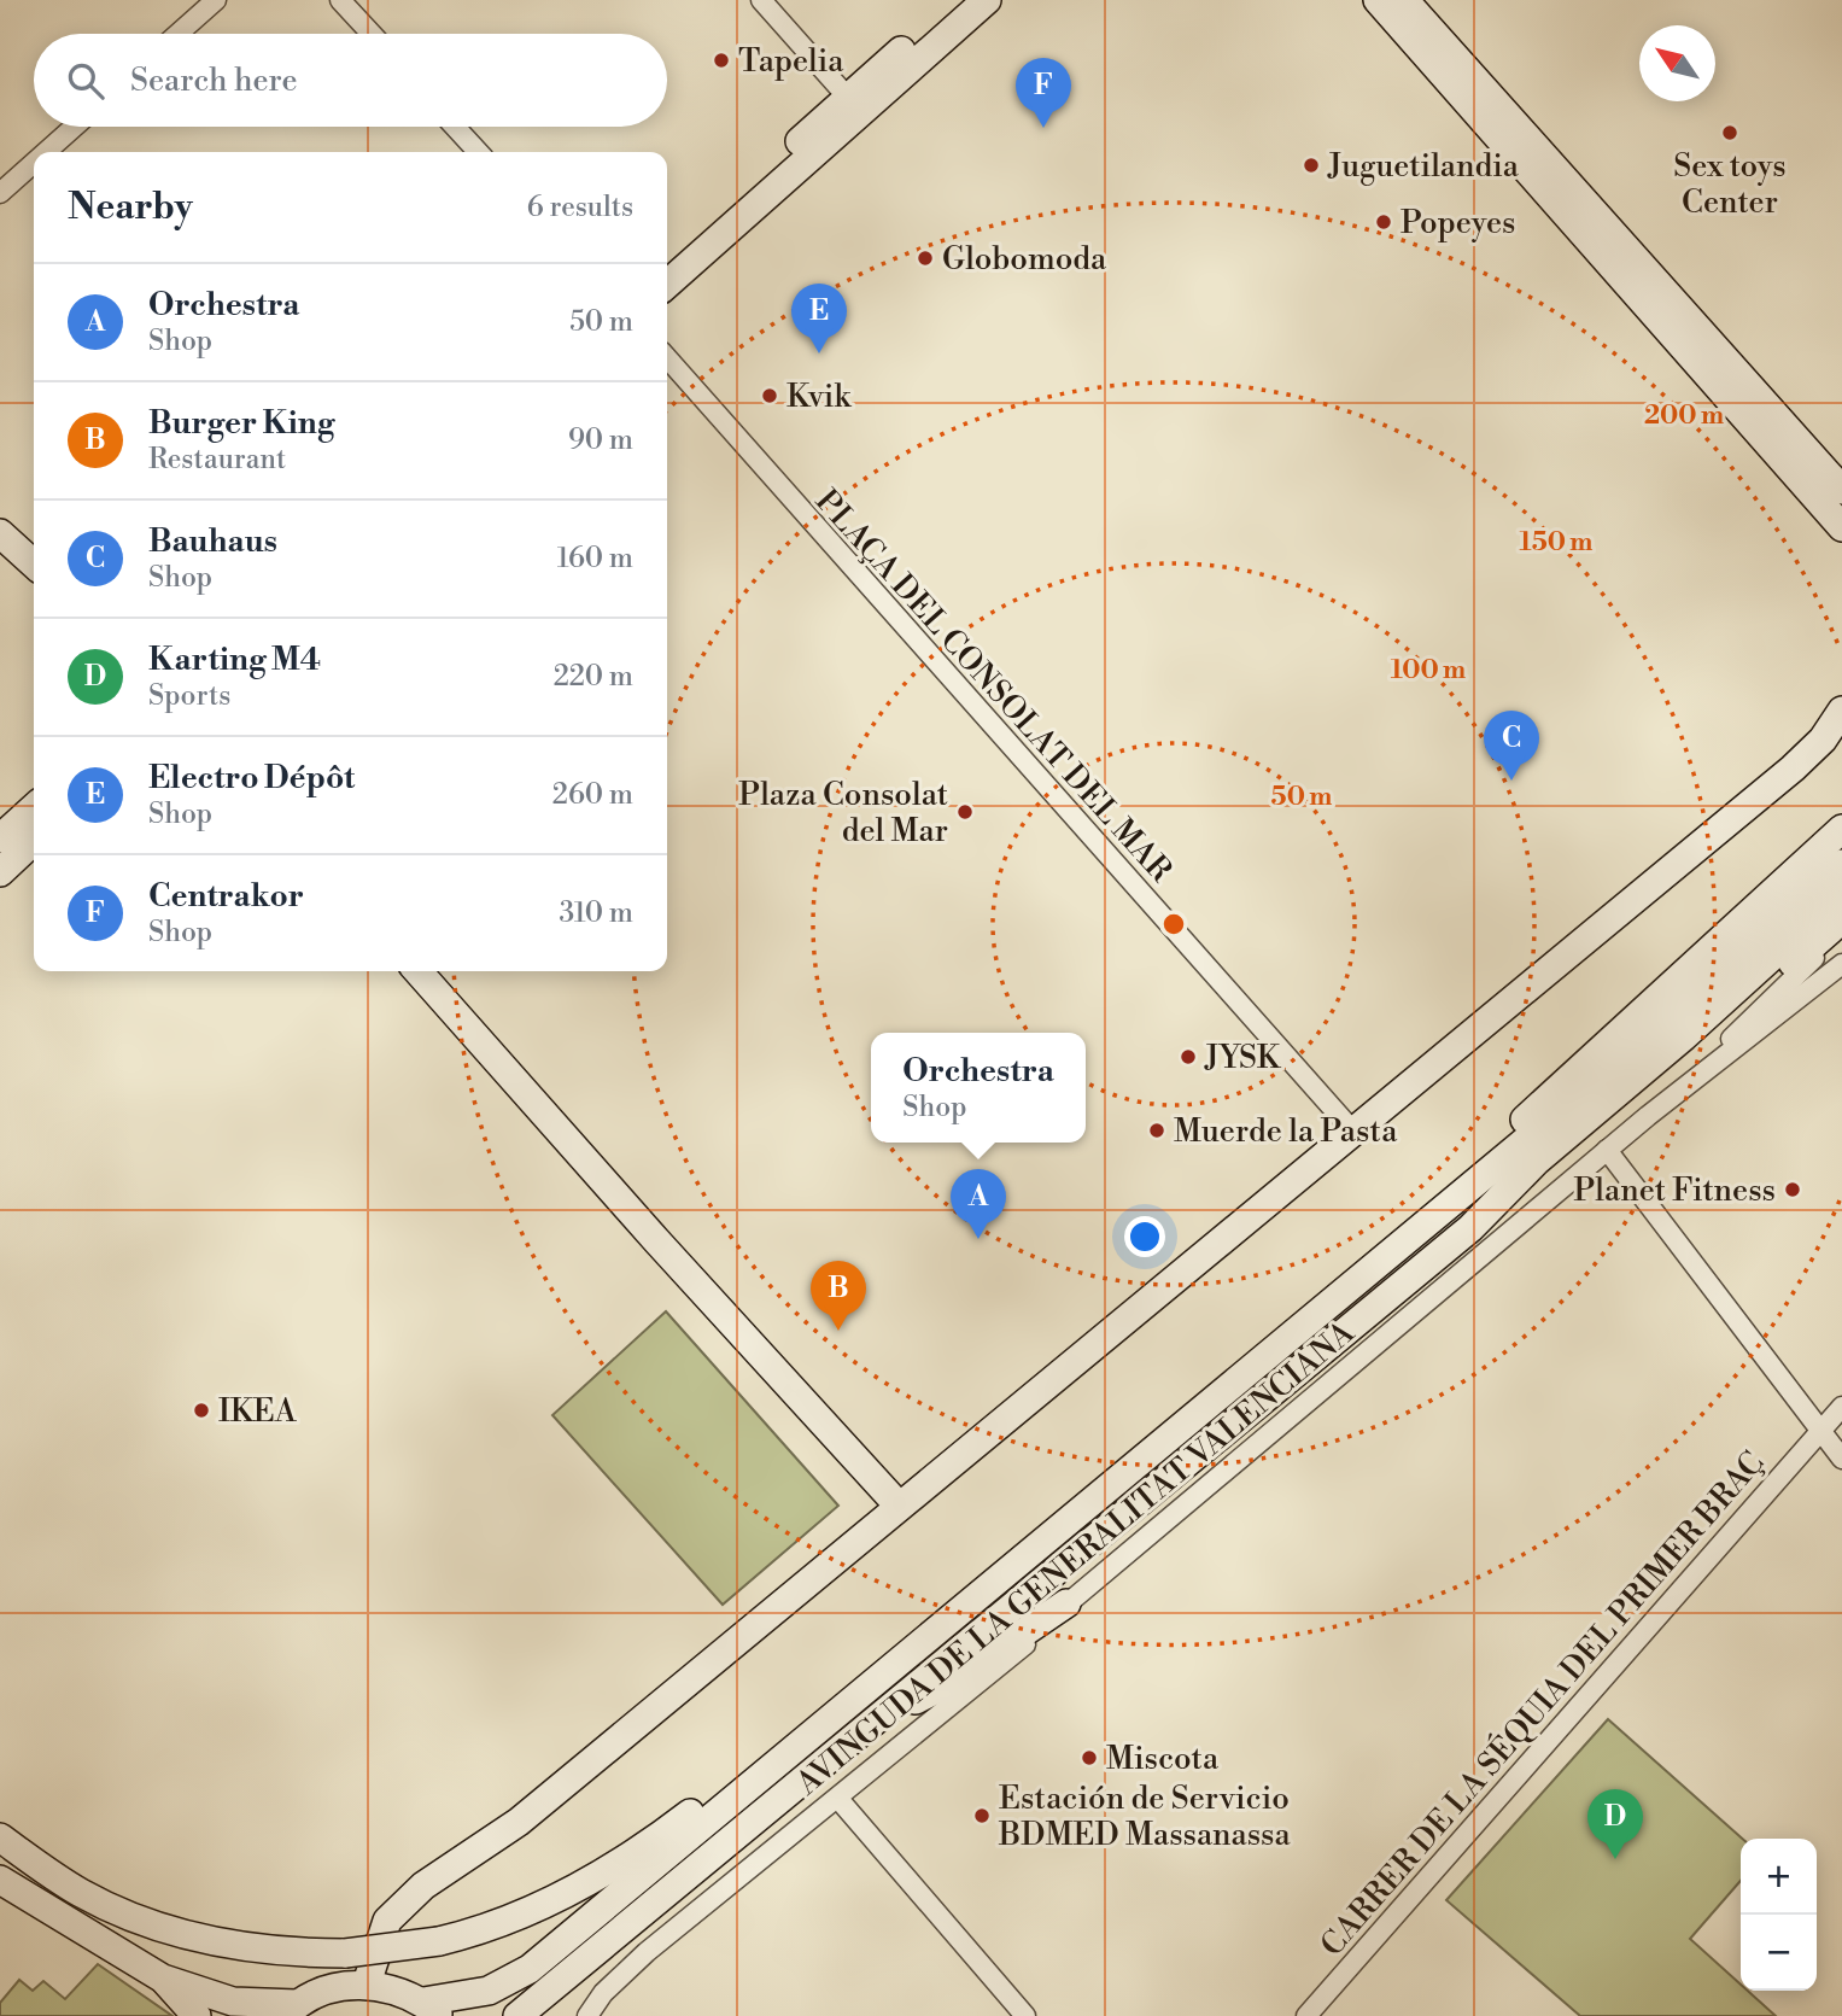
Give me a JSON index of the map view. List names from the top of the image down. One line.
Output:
{"streets":{"street":["PLAÇA DEL CONSOLAT DEL MAR","AVINGUDA DE LA GENERALITAT VALENCIANA","CARRER DE LA SÉQUIA DEL PRIMER BRAÇ"]},"places":["Tapelia","Sex toys Center","Juguetilandia","Popeyes","Globomoda","Kvik","Plaza Consolat del Mar","JYSK","Muerde la Pasta","Planet Fitness","IKEA","Miscota","Estación de Servicio BDMED Massanassa"],"north":"top left","page":{"search":"Search here","pins":["F","E","C","A","B","D"],"heading":["Nearby","6 results"],"list":[{"mark":"A","name":"Orchestra","note":"Shop","value":"50 m"},{"mark":"B","name":"Burger King","note":"Restaurant","value":"90 m"},{"mark":"C","name":"Bauhaus","note":"Shop","value":"160 m"},{"mark":"D","name":"Karting M4","note":"Sports","value":"220 m"},{"mark":"E","name":"Electro Dépôt","note":"Shop","value":"260 m"},{"mark":"F","name":"Centrakor","note":"Shop","value":"310 m"}],"popup":["Orchestra","Shop"],"map_buttons":["+","−"]},"rings":["200 m","150 m","100 m","50 m"]}
